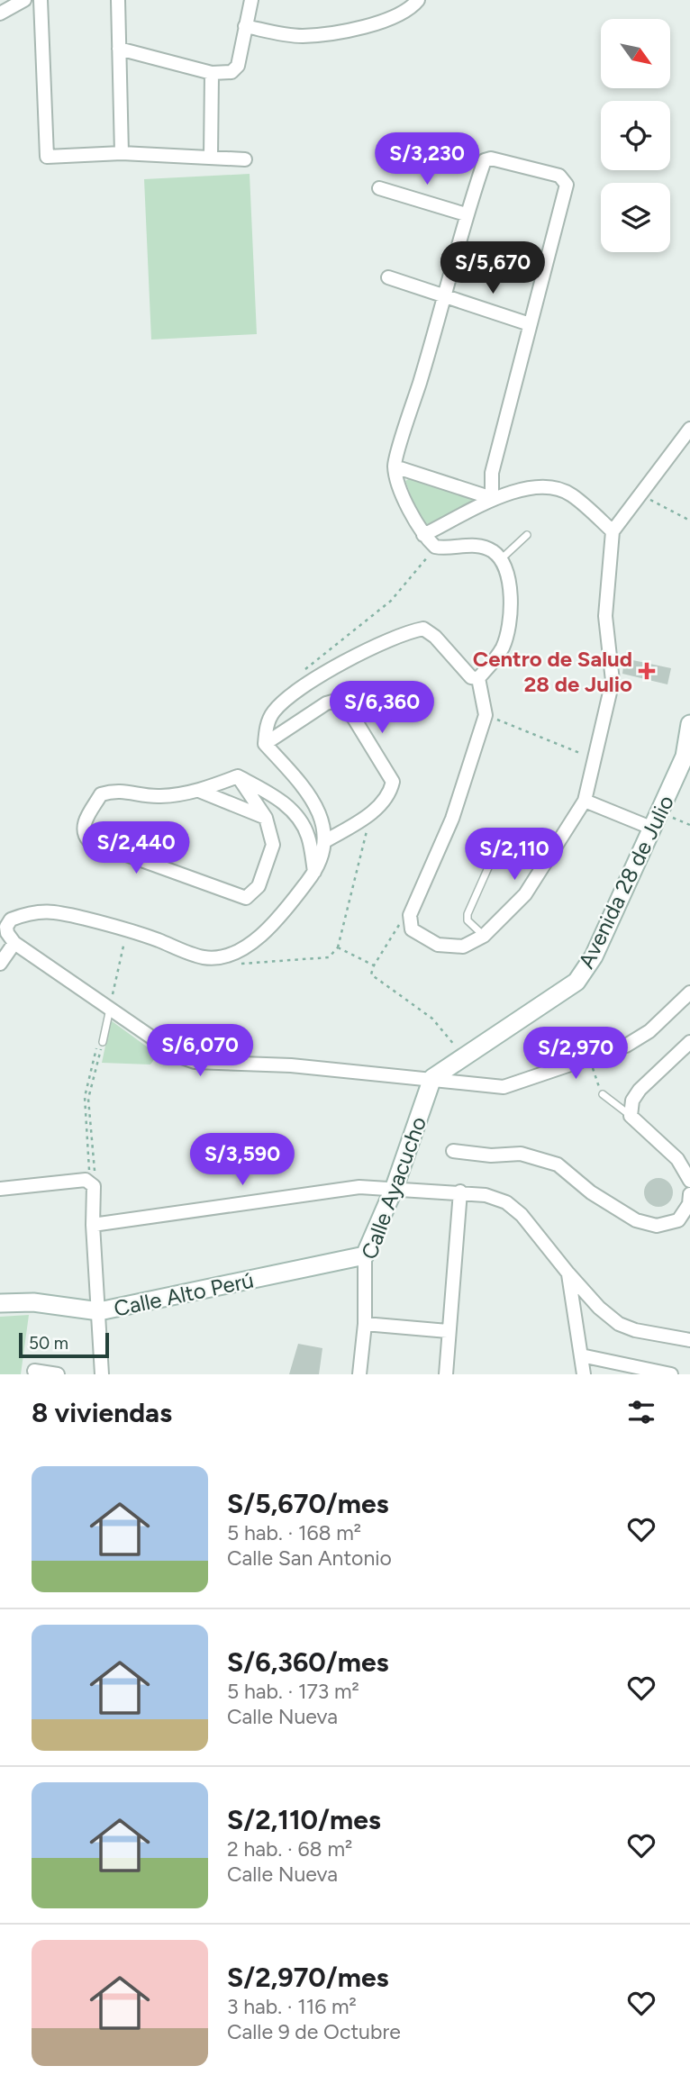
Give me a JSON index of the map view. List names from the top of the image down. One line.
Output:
{"streets":{"street":["Avenida 28 de Julio","Calle Ayacucho","Calle Alto Perú"]},"crossings":[["Avenida 28 de Julio","Calle Ayacucho"],["Calle Ayacucho","Calle Alto Perú"]],"places":{"health":["Centro de Salud 28 de Julio"]},"scale_bar":"50 m","north":"bottom right","page":{"price":["S/3,230","S/5,670","S/6,360","S/2,440","S/2,110","S/6,070","S/2,970","S/3,590"],"scale":"50 m","heading":"8 viviendas","list":[{"name":"S/5,670/mes","note":"5 hab. · 168 m² · Calle San Antonio"},{"name":"S/6,360/mes","note":"5 hab. · 173 m² · Calle Nueva"},{"name":"S/2,110/mes","note":"2 hab. · 68 m² · Calle Nueva"},{"name":"S/2,970/mes","note":"3 hab. · 116 m² · Calle 9 de Octubre"}]}}
